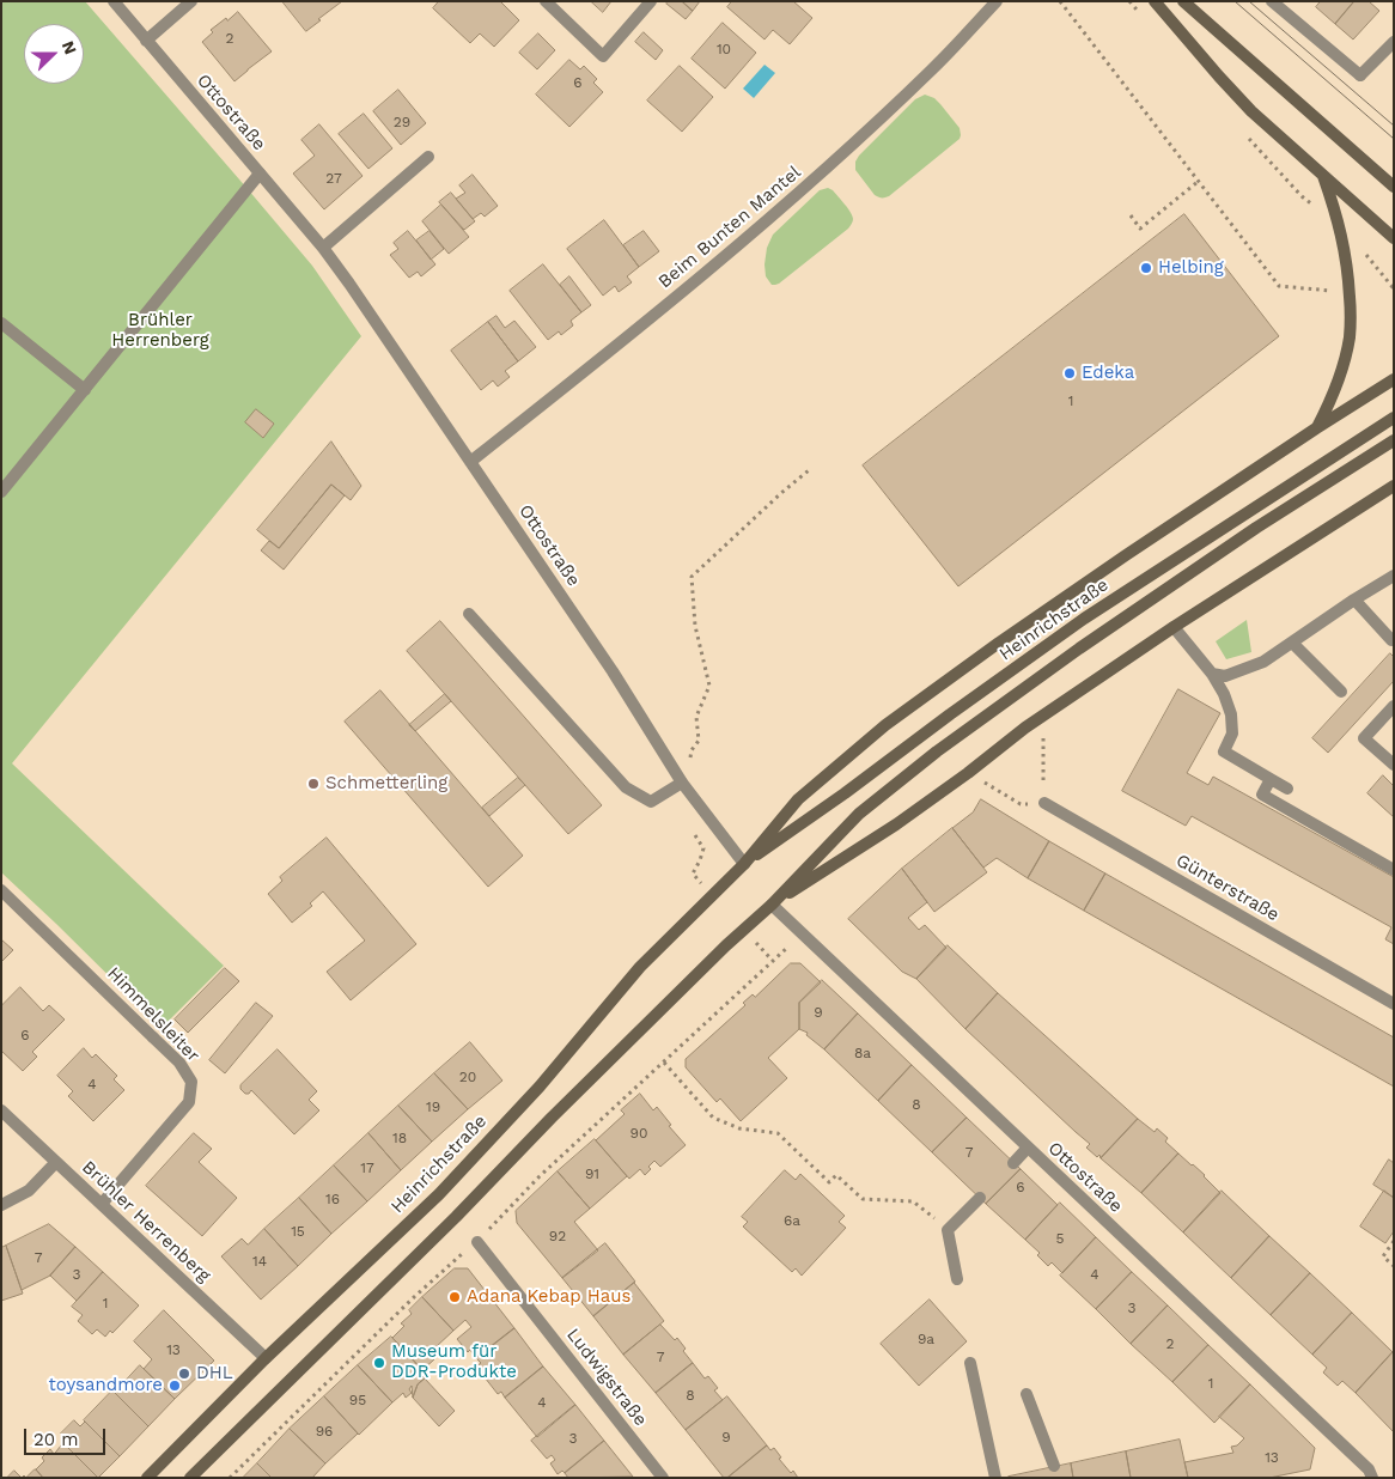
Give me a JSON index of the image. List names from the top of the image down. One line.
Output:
{"streets":{"main road":["Heinrichstraße"],"street":["Ottostraße","Beim Bunten Mantel","Günterstraße","Himmelsleiter","Brühler Herrenberg","Ludwigstraße"]},"crossings":[["Ottostraße","Beim Bunten Mantel"],["Ottostraße","Heinrichstraße"],["Heinrichstraße","Brühler Herrenberg"],["Himmelsleiter","Brühler Herrenberg"]],"parks":["Brühler Herrenberg"],"places":["Helbing","Edeka","Schmetterling","Adana Kebap Haus","Museum für DDR-Produkte","DHL","toysandmore"],"house_numbers":["2","10","6","29","27","1","9","6","8a","20","4","8","19","90","18","7","17","91","6","16","6a","15","92","5","7","14","3","4","1","3","9a","2","13","7","1","8","95","4","96","9","3","13"],"scale_bar":"20 m","north":"right"}
